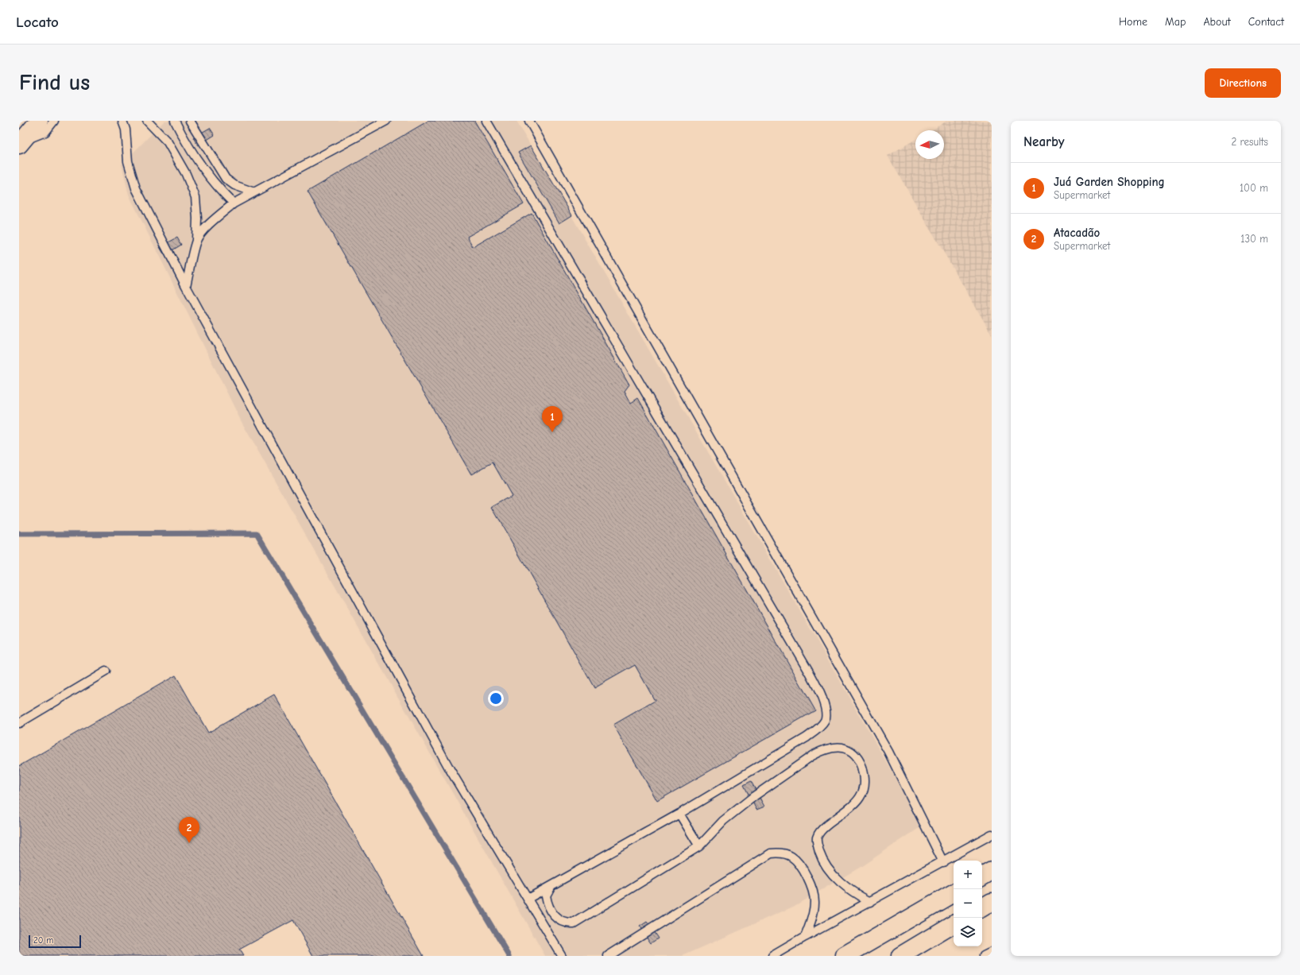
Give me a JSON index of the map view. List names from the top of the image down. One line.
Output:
{"scale_bar":"20 m","north":"left","page":{"header":"Locato","nav":["Home","Map","About","Contact"],"buttons":"Directions","title":"Find us","heading":["Nearby","2 results"],"list":[{"mark":"1","name":"Juá Garden Shopping","note":"Supermarket","value":"100 m"},{"mark":"2","name":"Atacadão","note":"Supermarket","value":"130 m"}],"pins":["1","2"],"map_buttons":["+","−"],"scale":"20 m"}}
